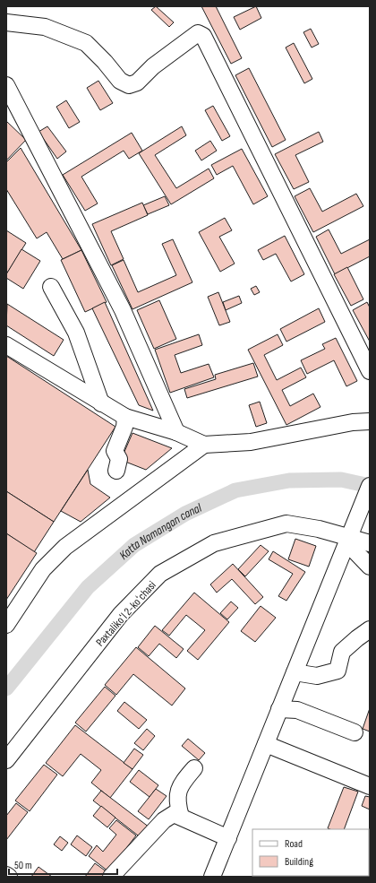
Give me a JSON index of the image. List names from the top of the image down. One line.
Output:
{"streets":{"street":["Paxtalikoʻl 2-koʻchasi"]},"water":["Katta Namangan canal"],"legend":["Road","Building"],"scale_bar":"50 m"}
